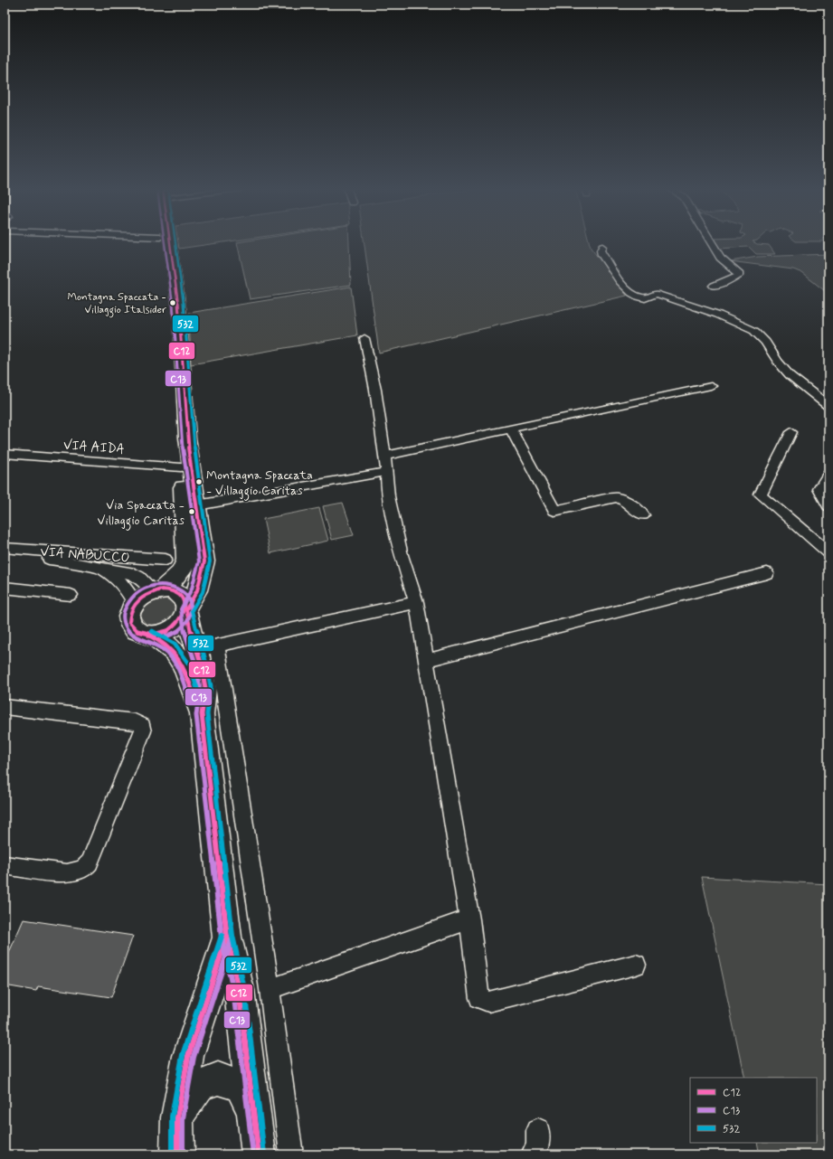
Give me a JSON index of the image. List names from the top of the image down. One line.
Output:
{"streets":{"street":["VIA AIDA","VIA NABUCCO"]},"places":["Montagna Spaccata - Villaggio Italsider","Montagna Spaccata - Villaggio Caritas","Via Spaccata - Villaggio Caritas"],"lines":["transit line C12","transit line C13","transit line 532"],"legend":["C12","C13","532"]}
